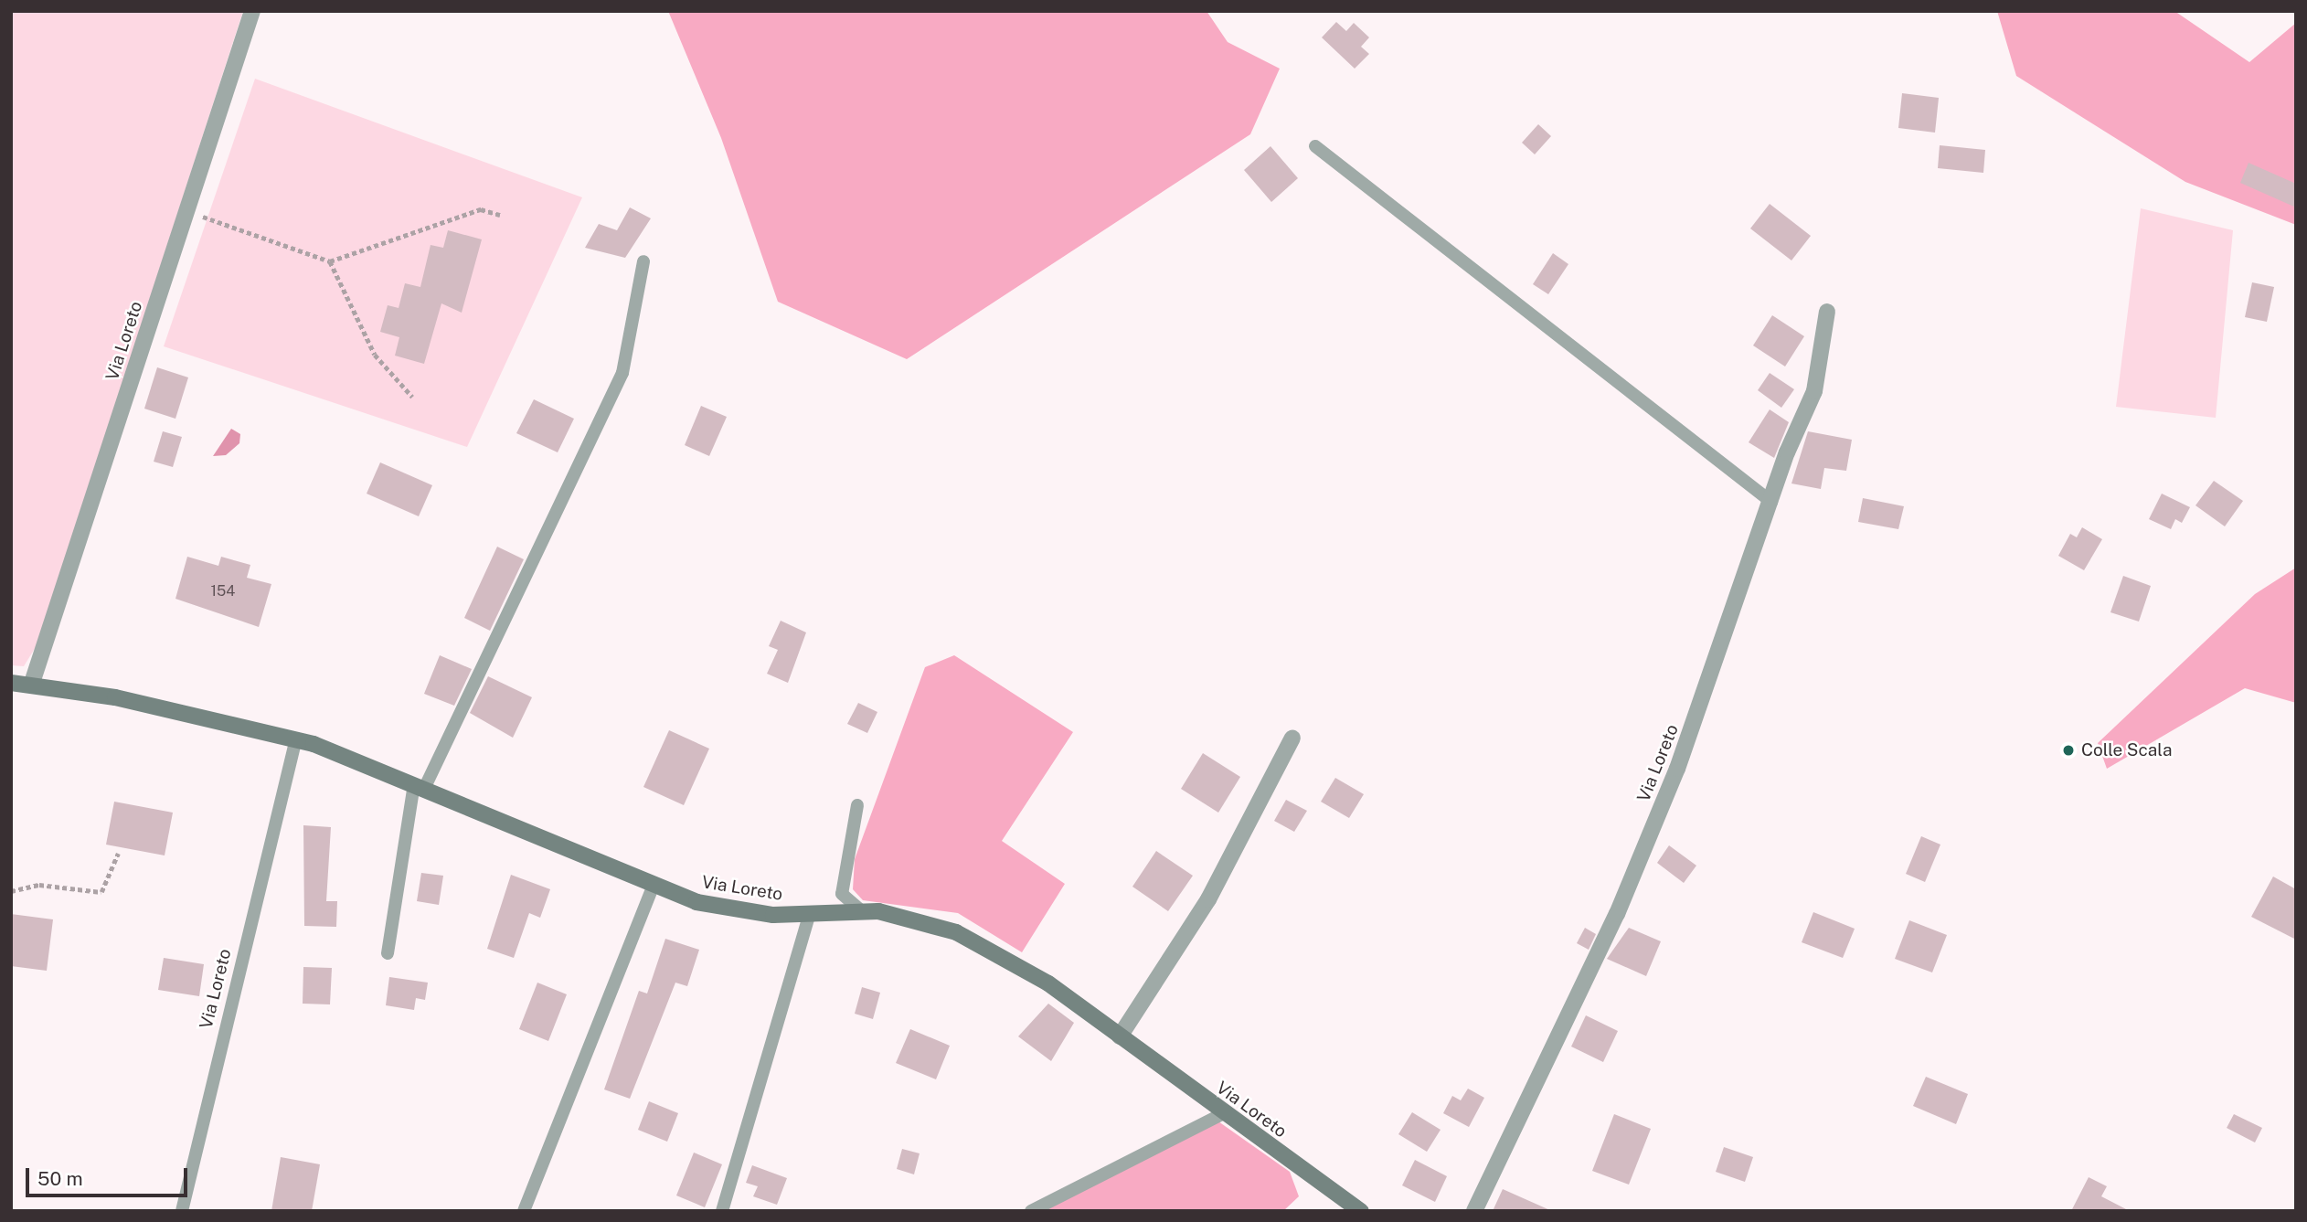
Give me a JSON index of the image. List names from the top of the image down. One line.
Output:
{"streets":{"street":["Via Loreto"]},"places":["Colle Scala"],"house_numbers":["154"],"scale_bar":"50 m"}
